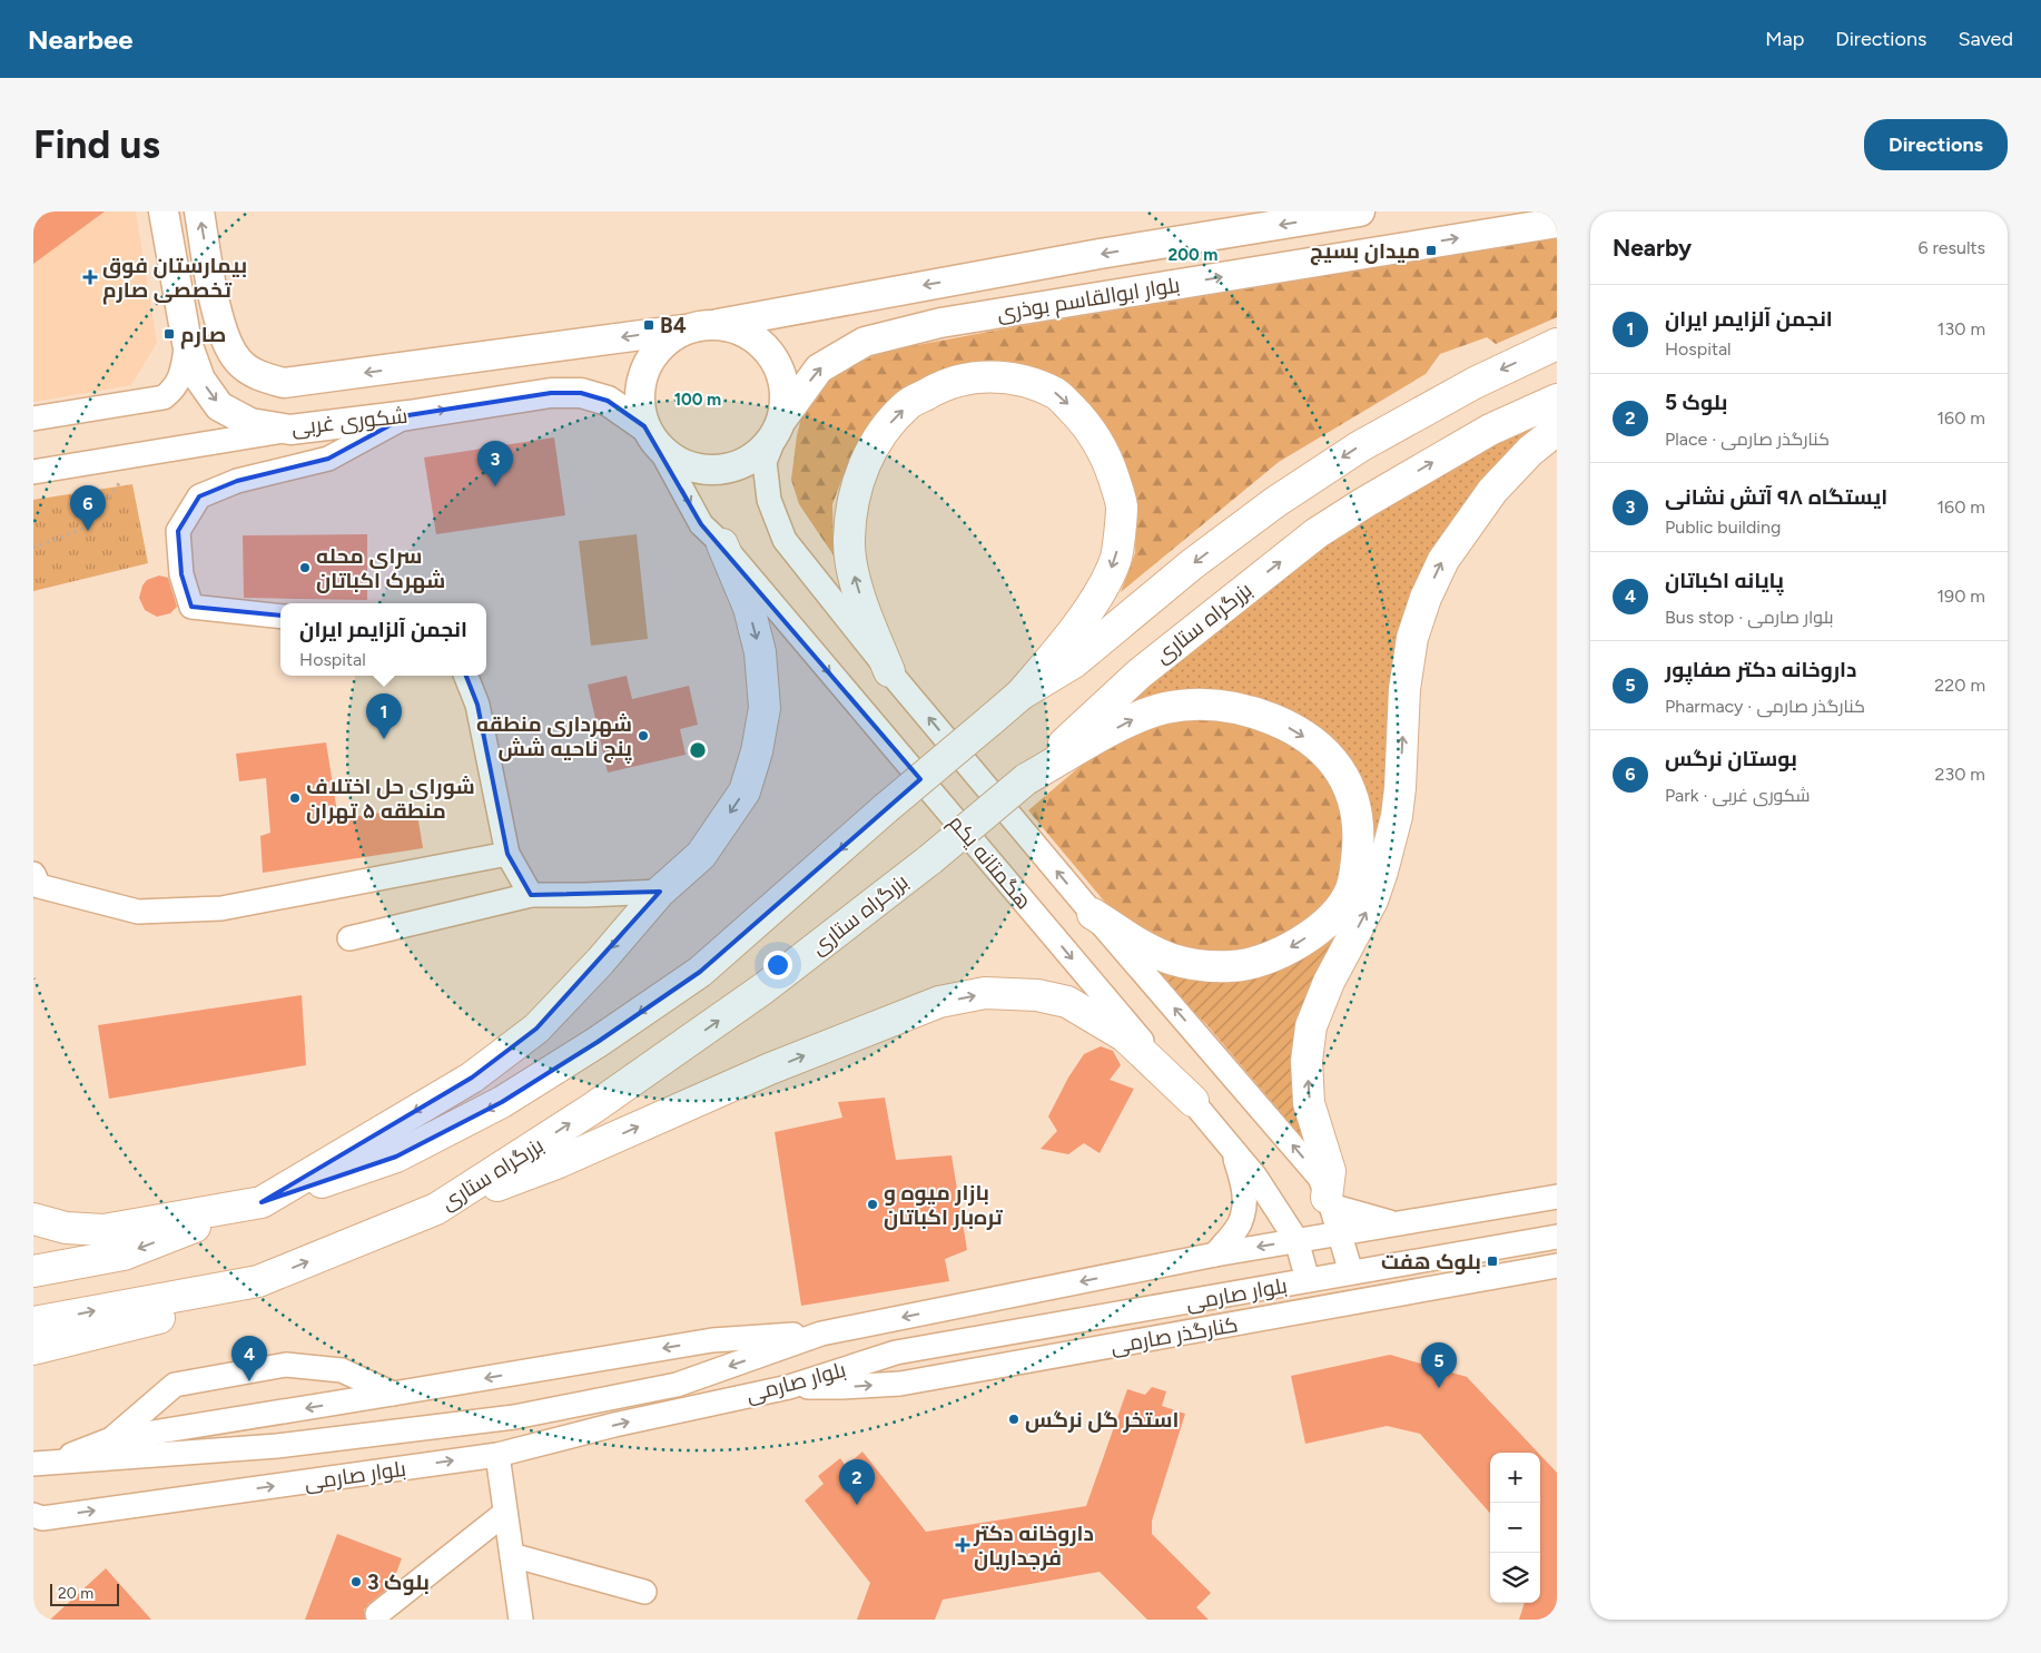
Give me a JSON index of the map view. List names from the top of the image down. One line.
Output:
{"streets":{"highway":["بزرگراه ستاری"],"main road":["بلوار ابوالقاسم بوذری","شکوری غربی"],"street":["هگمتانه یکم","بلوار صارمی","کنارگذر صارمی"]},"crossings":[["بلوار ابوالقاسم بوذری","شکوری غربی"],["بلوار ابوالقاسم بوذری","هگمتانه یکم"],["شکوری غربی","هگمتانه یکم"],["هگمتانه یکم","بلوار صارمی"],["بلوار صارمی","کنارگذر صارمی"]],"one_way":["شکوری غربی","کنارگذر صارمی"],"places":{"transit":["میدان بسیج","B4","صارم","بلوک هفت"],"health":["بیمارستان فوق تخصصی صارم","داروخانه دکتر فرجداریان"],"other":["سرای محله شهرک اکباتان","شهرداری منطقه پنج ناحیه شش","شورای حل اختلاف منطقه ۵ تهران","بازار میوه و تره‌بار اکباتان","استخر گل نرگس","بلوک 3"]},"scale_bar":"20 m","page":{"header":"Nearbee","nav":["Map","Directions","Saved"],"buttons":"Directions","title":"Find us","heading":["Nearby","6 results"],"list":[{"mark":"1","name":"انجمن آلزایمر ایران","note":"Hospital","value":"130 m"},{"mark":"2","name":"بلوک 5","note":"Place · کنارگذر صارمی","value":"160 m"},{"mark":"3","name":"ایستگاه ۹۸ آتش نشانی","note":"Public building","value":"160 m"},{"mark":"4","name":"پایانه اکباتان","note":"Bus stop · بلوار صارمی","value":"190 m"},{"mark":"5","name":"داروخانه دکتر صفاپور","note":"Pharmacy · کنارگذر صارمی","value":"220 m"},{"mark":"6","name":"بوستان نرگس","note":"Park · شکوری غربی","value":"230 m"}],"pins":["3","6","1","4","5","2"],"popup":["انجمن آلزایمر ایران","Hospital"],"map_buttons":["+","−"],"scale":"20 m"},"rings":["200 m","100 m"]}
